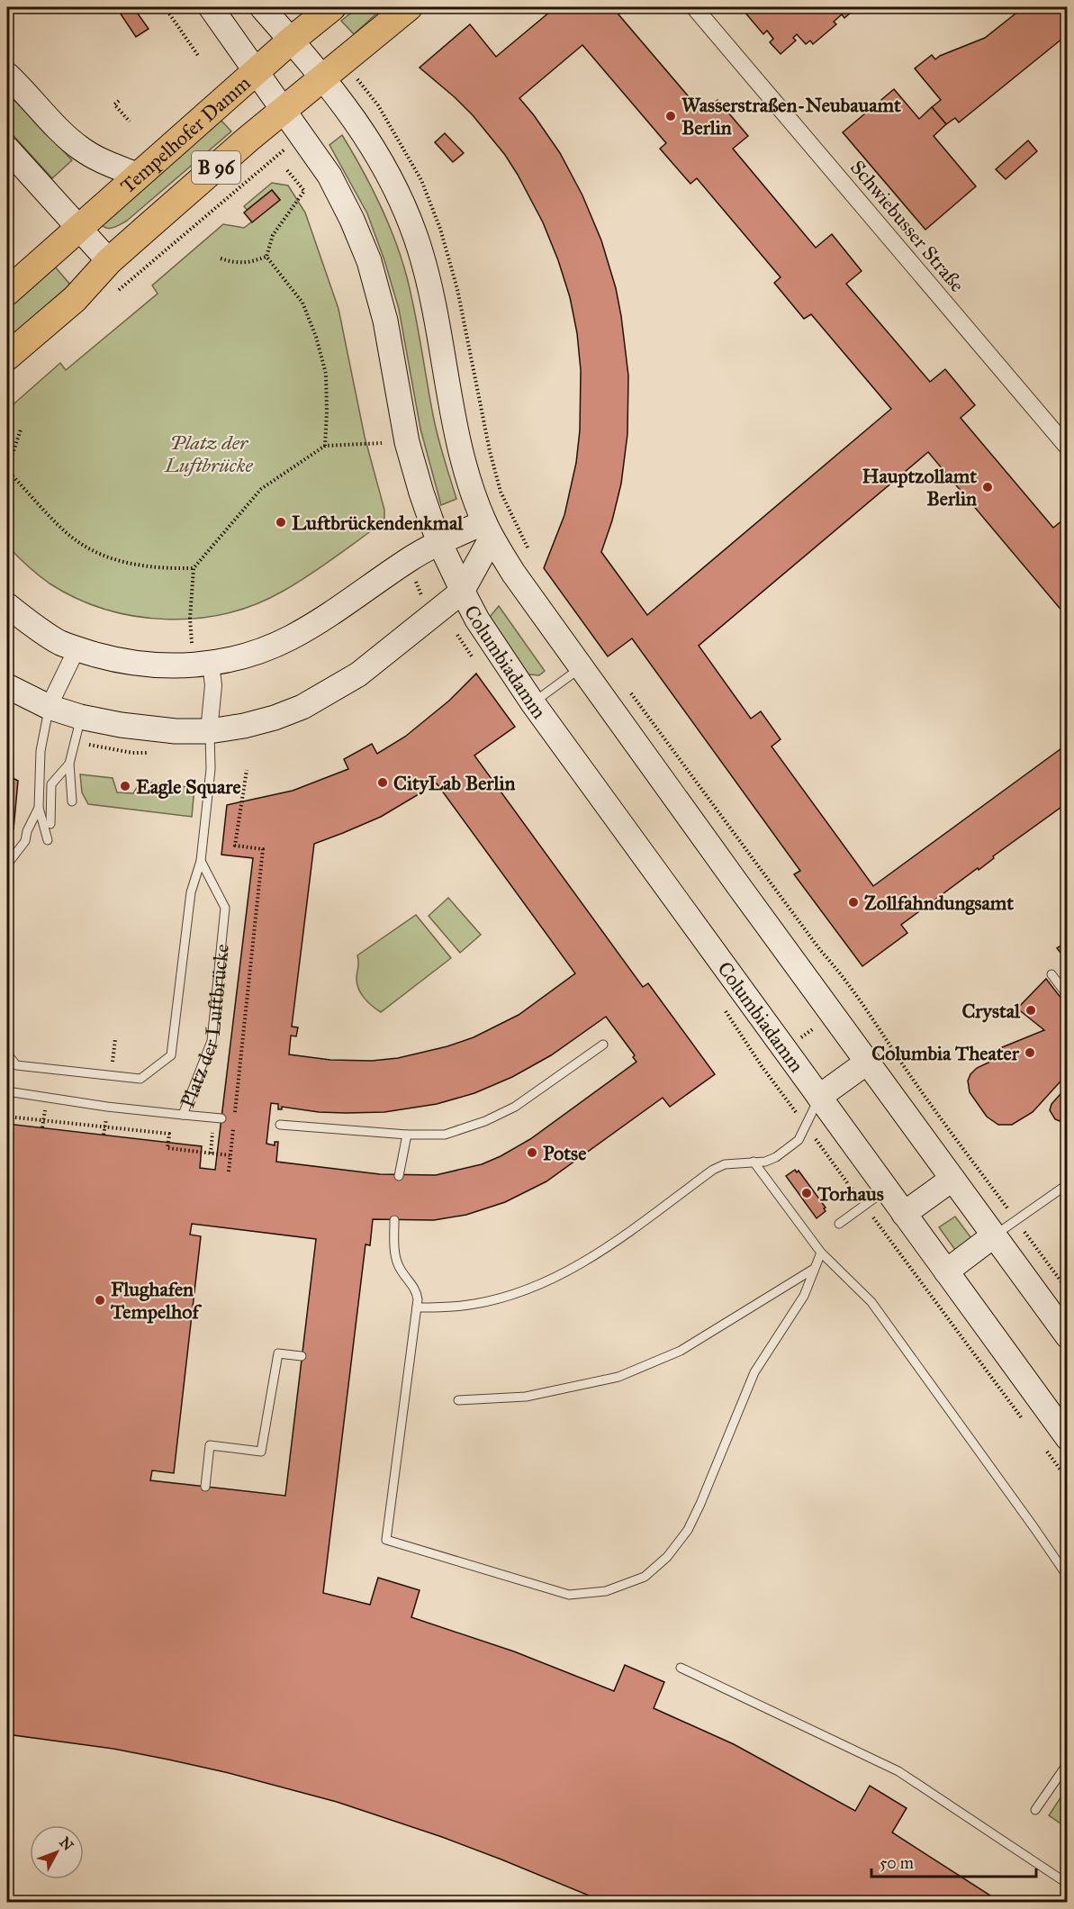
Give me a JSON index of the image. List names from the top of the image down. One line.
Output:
{"streets":{"main road":["Tempelhofer Damm","B 96","Columbiadamm"],"street":["Schwiebusser Straße","Platz der Luftbrücke"]},"crossings":[["Tempelhofer Damm","B 96"]],"parks":["Platz der Luftbrücke"],"places":["Wasserstraßen-Neubauamt Berlin","Hauptzollamt Berlin","Luftbrückendenkmal","CityLab Berlin","Eagle Square","Zollfahndungsamt","Crystal","Columbia Theater","Potse","Torhaus","Flughafen Tempelhof"],"scale_bar":"50 m","north":"top right"}
